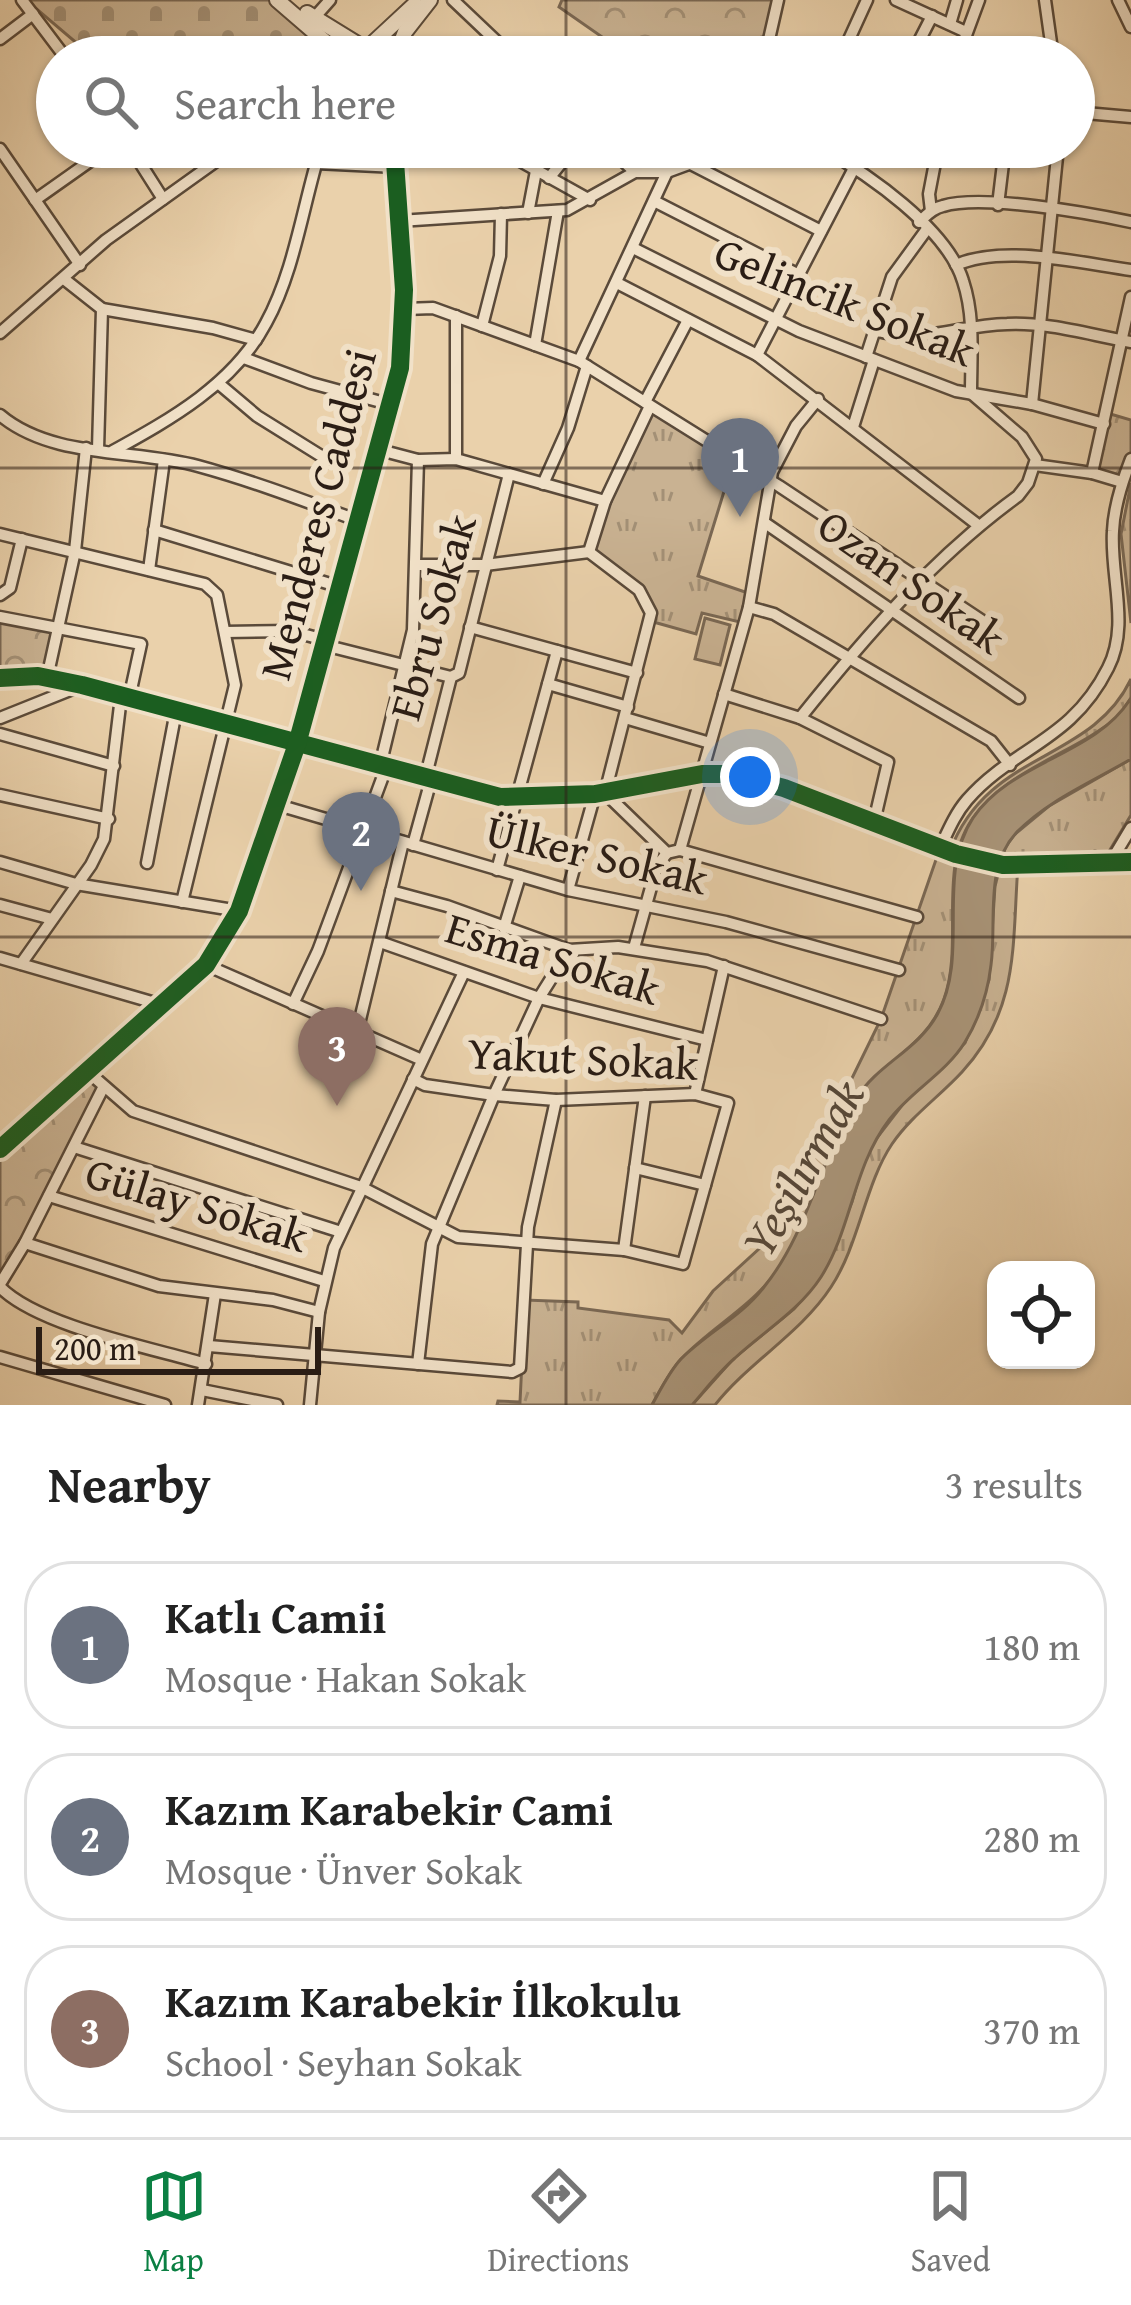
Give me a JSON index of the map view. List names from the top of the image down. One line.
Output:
{"streets":{"street":["Gelincik Sokak","Menderes Caddesi","Ozan Sokak","Ebru Sokak","Ülker Sokak","Esma Sokak","Yakut Sokak","Gülay Sokak"]},"crossings":[["Menderes Caddesi","Ülker Sokak"],["Menderes Caddesi","Yakut Sokak"],["Ebru Sokak","Ülker Sokak"],["Ebru Sokak","Esma Sokak"],["Ebru Sokak","Yakut Sokak"]],"water":["Yeşilırmak"],"scale_bar":"200 m","page":{"search":"Search here","pins":["1","2","3"],"scale":"200 m","heading":["Nearby","3 results"],"list":[{"mark":"1","name":"Katlı Camii","note":"Mosque · Hakan Sokak","value":"180 m"},{"mark":"2","name":"Kazım Karabekir Cami","note":"Mosque · Ünver Sokak","value":"280 m"},{"mark":"3","name":"Kazım Karabekir İlkokulu","note":"School · Seyhan Sokak","value":"370 m"}],"nav":["Map","Directions","Saved"]}}
